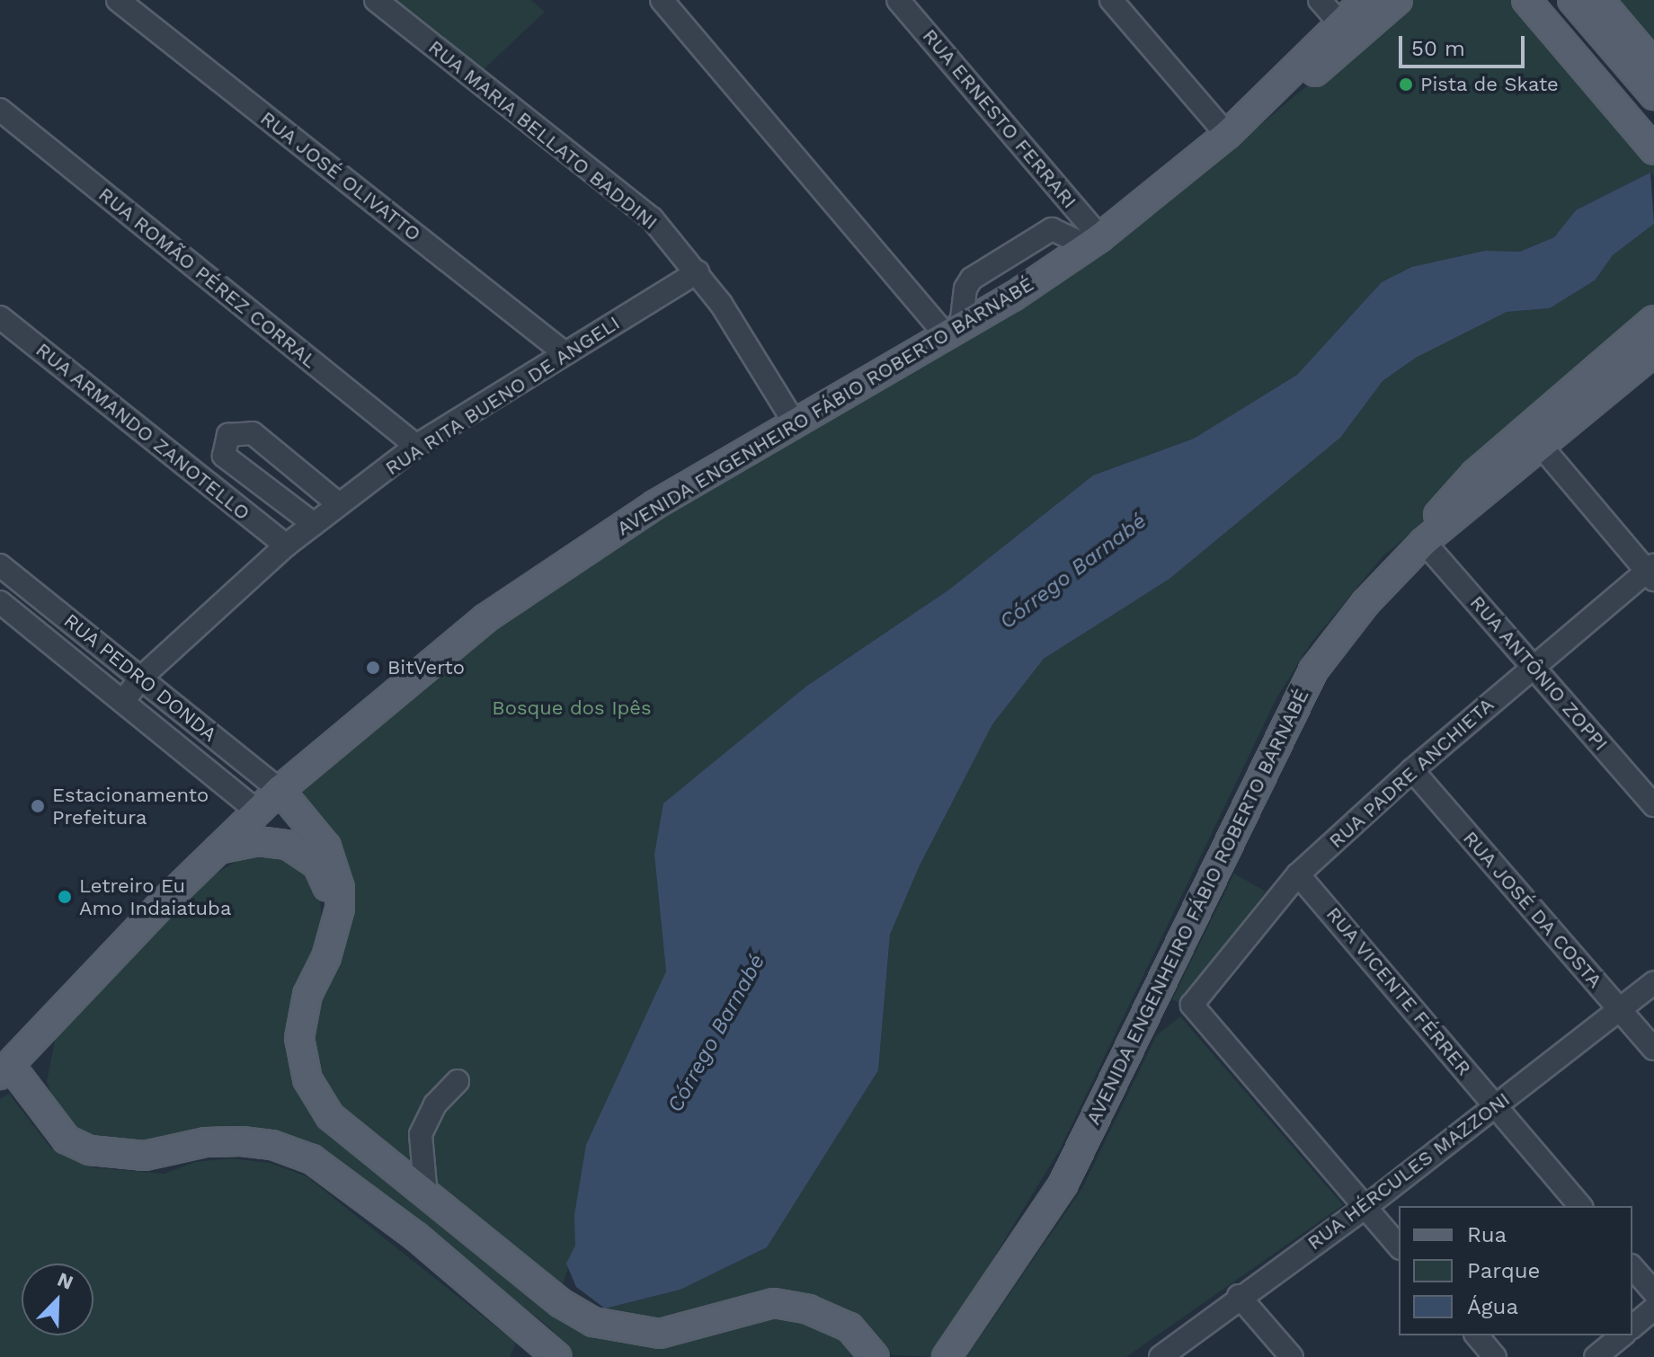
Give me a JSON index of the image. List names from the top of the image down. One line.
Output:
{"streets":{"main road":["AVENIDA ENGENHEIRO FÁBIO ROBERTO BARNABÉ"],"street":["RUA ERNESTO FERRARI","RUA MARIA BELLATO BADDINI","RUA JOSÉ OLIVATTO","RUA ROMÃO PÉREZ CORRAL","RUA RITA BUENO DE ANGELI","RUA ARMANDO ZANOTELLO","RUA ANTÔNIO ZOPPI","RUA PEDRO DONDA","RUA PADRE ANCHIETA","RUA JOSÉ DA COSTA","RUA VICENTE FÉRRER","RUA HÉRCULES MAZZONI"]},"crossings":[["RUA ERNESTO FERRARI","AVENIDA ENGENHEIRO FÁBIO ROBERTO BARNABÉ"],["RUA MARIA BELLATO BADDINI","RUA RITA BUENO DE ANGELI"],["RUA MARIA BELLATO BADDINI","AVENIDA ENGENHEIRO FÁBIO ROBERTO BARNABÉ"],["RUA JOSÉ OLIVATTO","RUA RITA BUENO DE ANGELI"],["RUA ROMÃO PÉREZ CORRAL","RUA RITA BUENO DE ANGELI"],["RUA RITA BUENO DE ANGELI","RUA ARMANDO ZANOTELLO"],["RUA RITA BUENO DE ANGELI","RUA PEDRO DONDA"],["AVENIDA ENGENHEIRO FÁBIO ROBERTO BARNABÉ","RUA ANTÔNIO ZOPPI"],["AVENIDA ENGENHEIRO FÁBIO ROBERTO BARNABÉ","RUA PEDRO DONDA"],["RUA ANTÔNIO ZOPPI","RUA PADRE ANCHIETA"],["RUA PADRE ANCHIETA","RUA JOSÉ DA COSTA"],["RUA PADRE ANCHIETA","RUA VICENTE FÉRRER"],["RUA PADRE ANCHIETA","RUA HÉRCULES MAZZONI"],["RUA JOSÉ DA COSTA","RUA HÉRCULES MAZZONI"],["RUA VICENTE FÉRRER","RUA HÉRCULES MAZZONI"]],"water":["Córrego Barnabé"],"parks":["Bosque dos Ipês"],"places":["Pista de Skate","BitVerto","Estacionamento Prefeitura","Letreiro Eu Amo Indaiatuba"],"legend":["Rua","Parque","Água"],"scale_bar":"50 m","north":"top right"}
